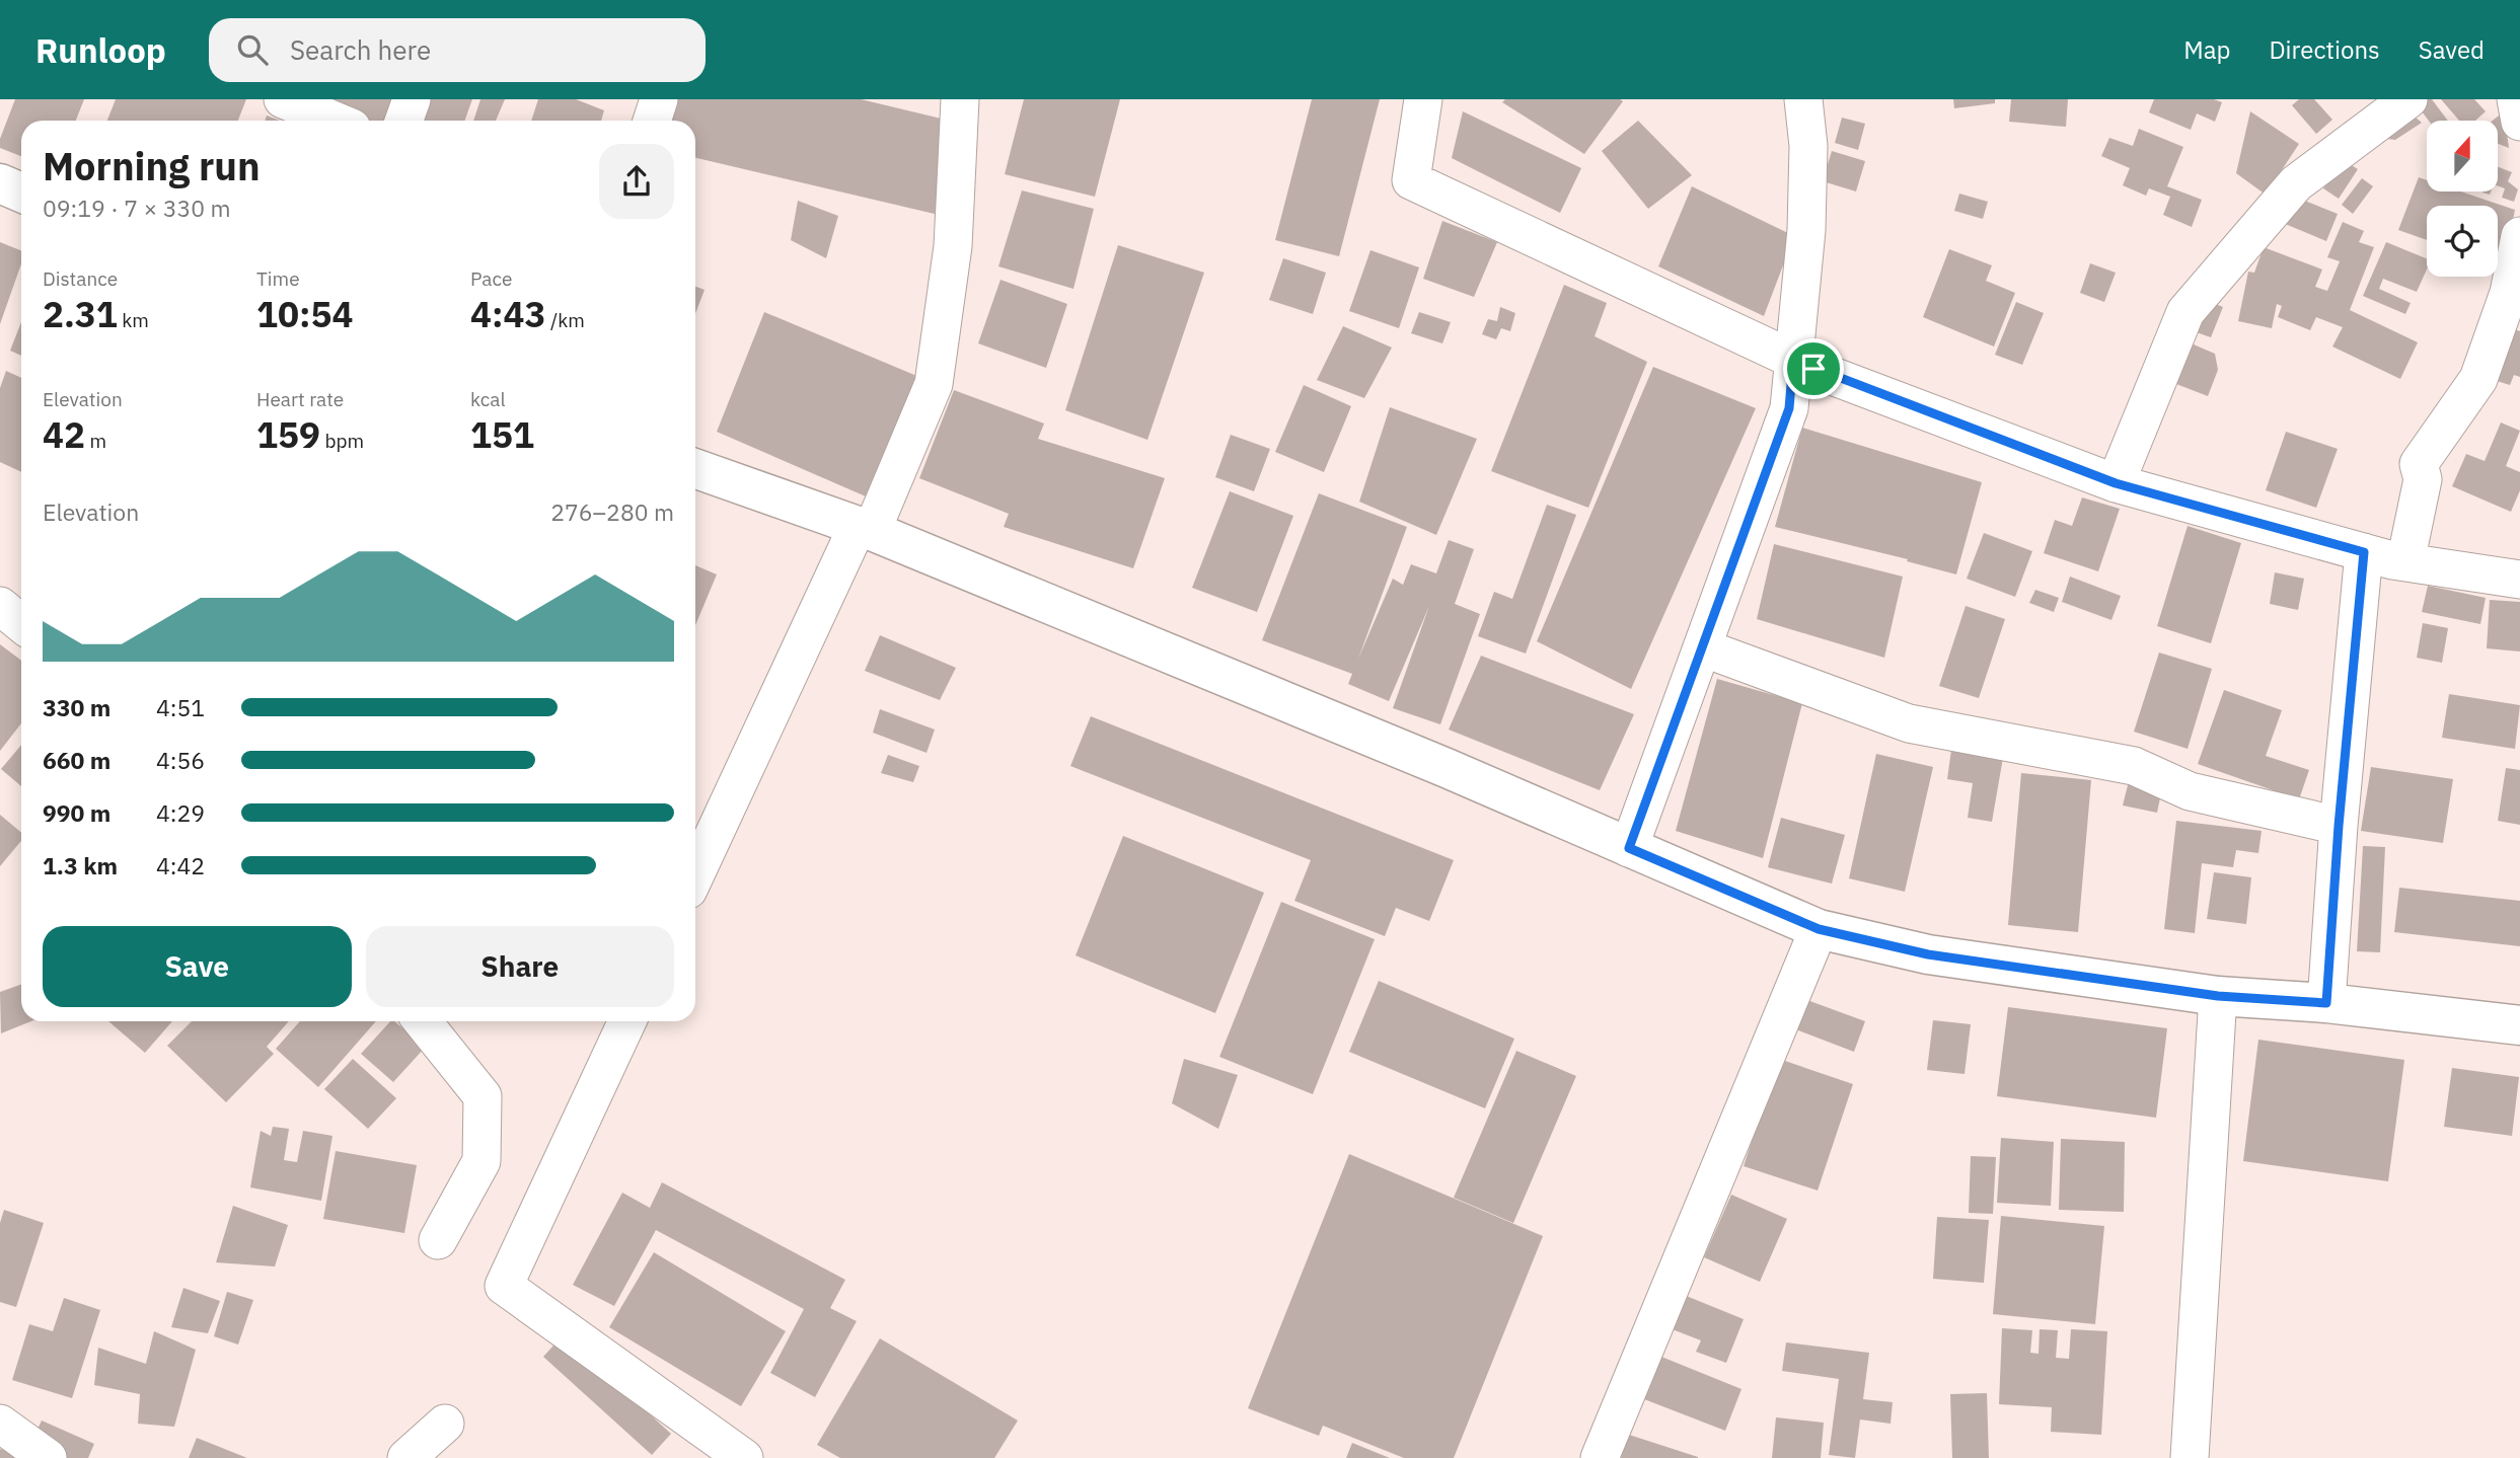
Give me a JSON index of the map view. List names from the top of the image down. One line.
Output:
{"north":"top","page":{"header":"Runloop","search":"Search here","nav":["Map","Directions","Saved"],"heading":["Morning run","09:19 · 7 × 330 m"],"stats":[["Distance","2.31 km"],["Time","10:54"],["Pace","4:43 /km"],["Elevation","42 m"],["Heart rate","159 bpm"],["kcal","151"]],"chart":["Elevation","276–280 m"],"list":[{"name":"330 m","note":"4:51"},{"name":"660 m","note":"4:56"},{"name":"990 m","note":"4:29"},{"name":"1.3 km","note":"4:42"}],"buttons":["Save","Share"]}}
